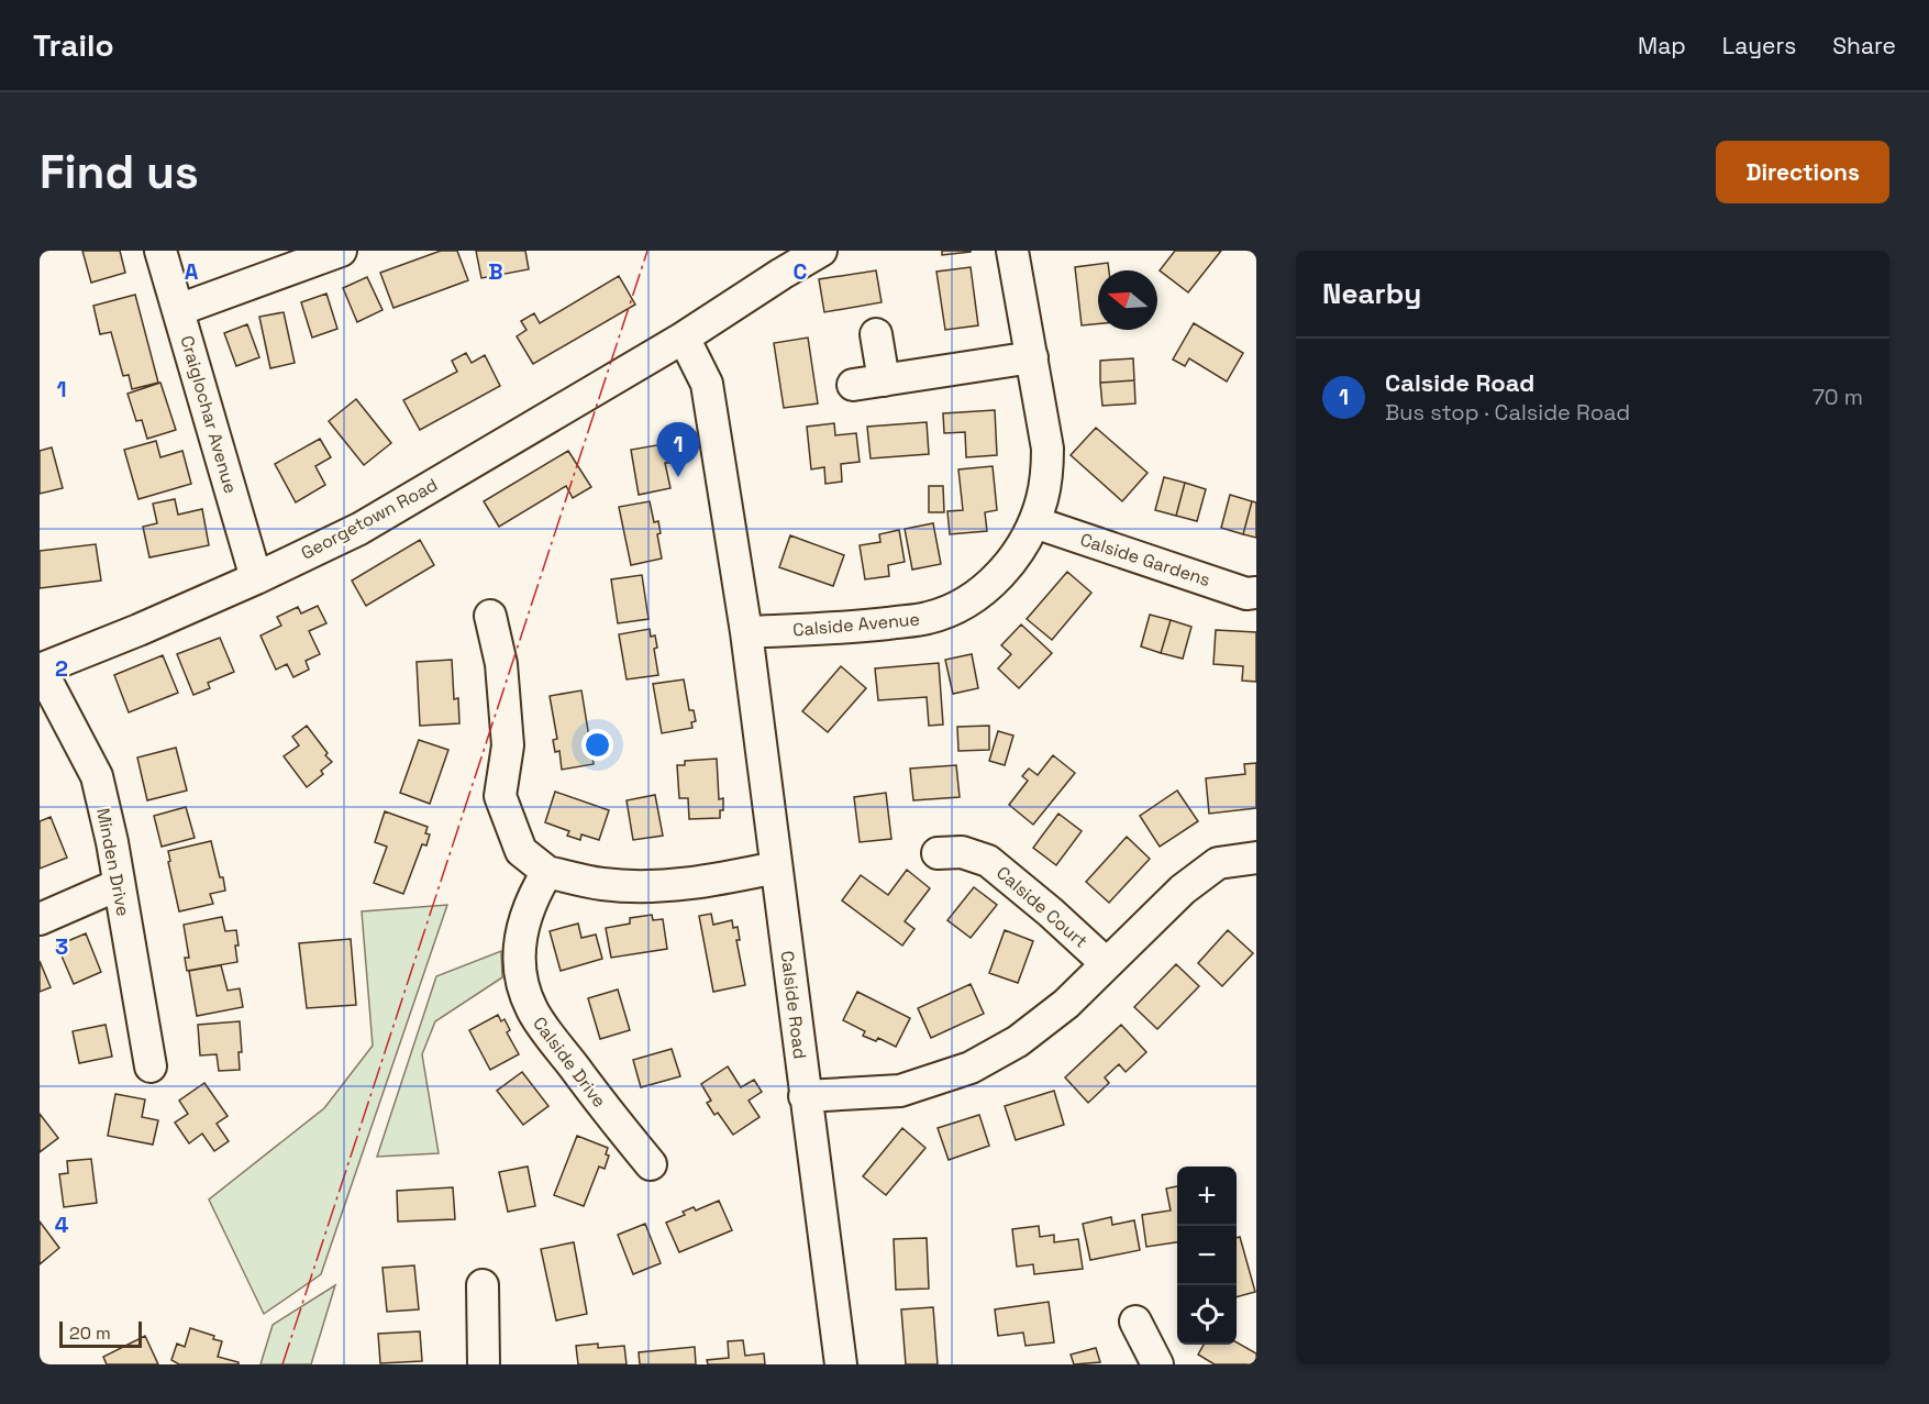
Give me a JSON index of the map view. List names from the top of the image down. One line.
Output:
{"streets":{"street":["Craiglochar Avenue","Georgetown Road","Calside Gardens","Calside Avenue","Minden Drive","Calside Court","Calside Road","Calside Drive"]},"crossings":[["Craiglochar Avenue","Georgetown Road"],["Georgetown Road","Minden Drive"],["Georgetown Road","Calside Road"],["Calside Gardens","Calside Avenue"],["Calside Avenue","Calside Road"]],"scale_bar":"20 m","north":"left","page":{"header":"Trailo","nav":["Map","Layers","Share"],"buttons":"Directions","title":"Find us","heading":"Nearby","list":[{"mark":"1","name":"Calside Road","note":"Bus stop · Calside Road","value":"70 m"}],"pins":"1","map_buttons":["+","−"],"scale":"20 m"},"grid":{"columns":["A","B","C"],"rows":["1","2","3","4"]}}
